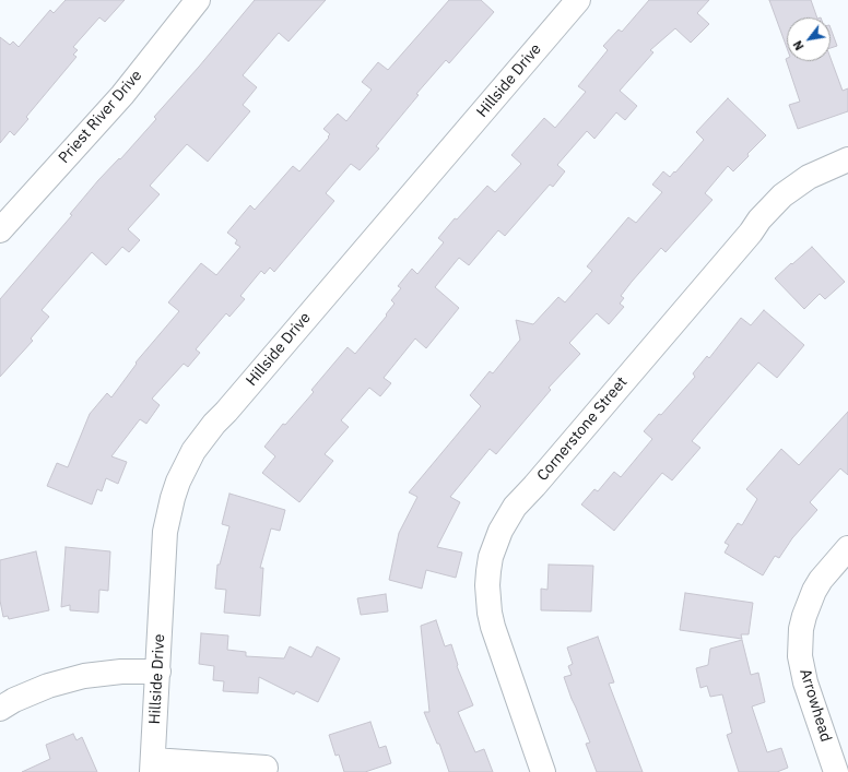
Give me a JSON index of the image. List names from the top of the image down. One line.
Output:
{"streets":{"street":["Hillside Drive","Priest River Drive","Cornerstone Street","Arrowhead"]},"north":"bottom left"}
